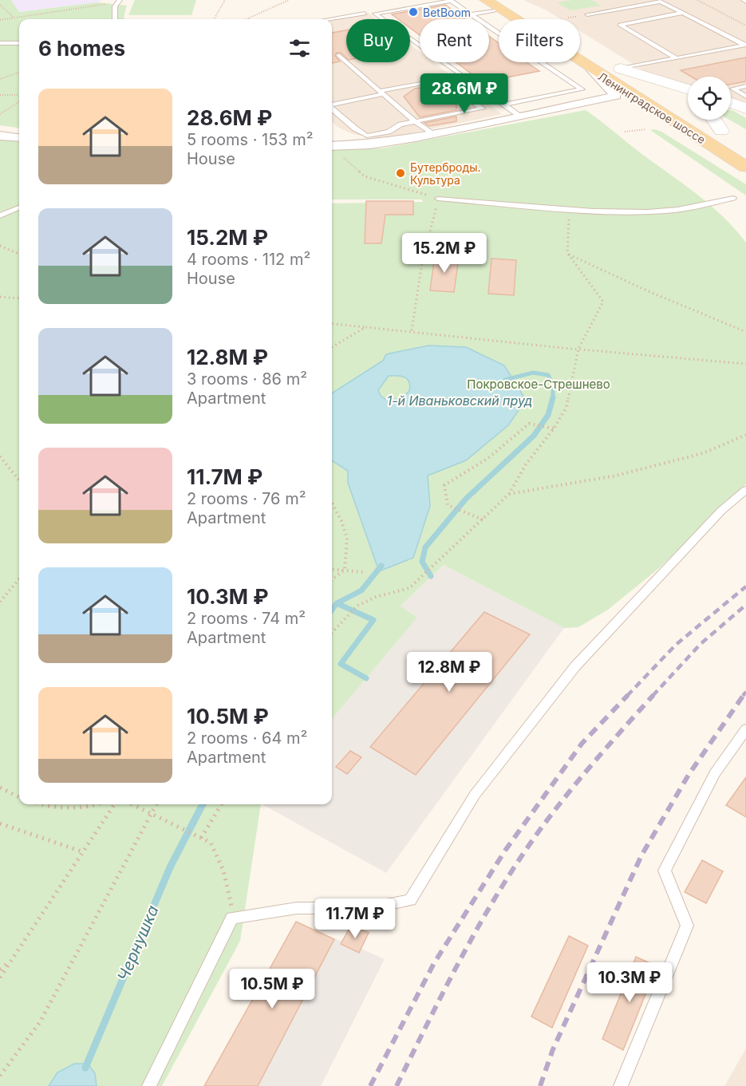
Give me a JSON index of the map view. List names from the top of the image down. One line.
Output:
{"streets":{"main road":["Ленинградское шоссе"]},"water":["1-й Иваньковский пруд","Чернушка"],"parks":["Покровское-Стрешнево"],"places":["BetBoom","Бутерброды. Культура"],"page":{"chip":["Buy","Rent","Filters"],"heading":"6 homes","price":["28.6M ₽","15.2M ₽","12.8M ₽","11.7M ₽","10.3M ₽","10.5M ₽"],"list":[{"name":"28.6M ₽","note":"5 rooms · 153 m² · House"},{"name":"15.2M ₽","note":"4 rooms · 112 m² · House"},{"name":"12.8M ₽","note":"3 rooms · 86 m² · Apartment"},{"name":"11.7M ₽","note":"2 rooms · 76 m² · Apartment"},{"name":"10.3M ₽","note":"2 rooms · 74 m² · Apartment"},{"name":"10.5M ₽","note":"2 rooms · 64 m² · Apartment"}]}}
